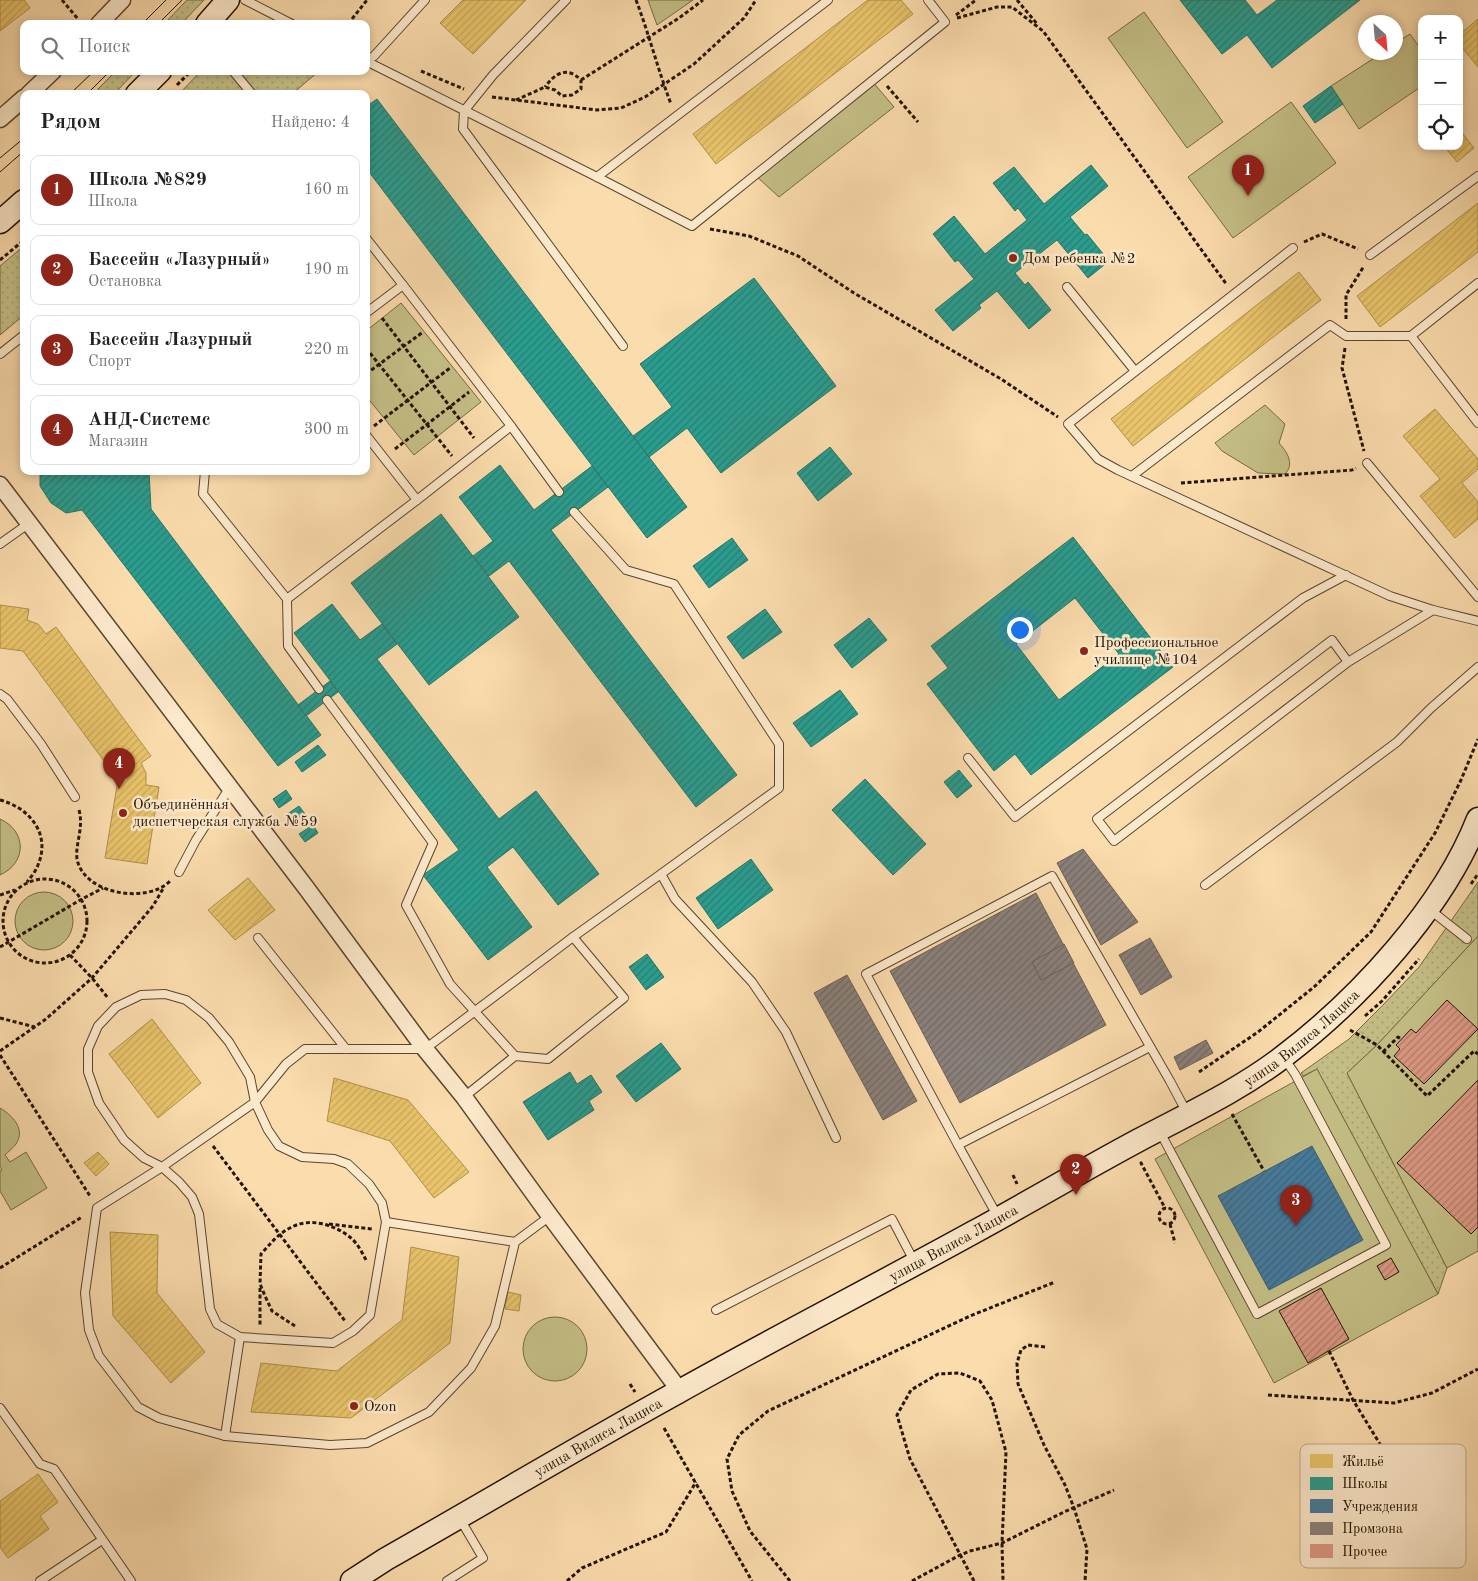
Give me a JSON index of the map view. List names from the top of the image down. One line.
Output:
{"streets":{"street":["улица Вилиса Лациса"]},"places":["Дом ребенка №2","Профессиональное училище №104","Объединённая диспетчерская служба №59","Ozon"],"legend":["Жильё","Школы","Учреждения","Промзона","Прочее"],"north":"bottom right","page":{"map_buttons":["+","−"],"search":"Поиск","heading":["Рядом","Найдено: 4"],"pins":["1","4","2","3"],"list":[{"mark":"1","name":"Школа №829","note":"Школа","value":"160 m"},{"mark":"2","name":"Бассейн «Лазурный»","note":"Остановка","value":"190 m"},{"mark":"3","name":"Бассейн Лазурный","note":"Спорт","value":"220 m"},{"mark":"4","name":"АНД-Системс","note":"Магазин","value":"300 m"}]}}
